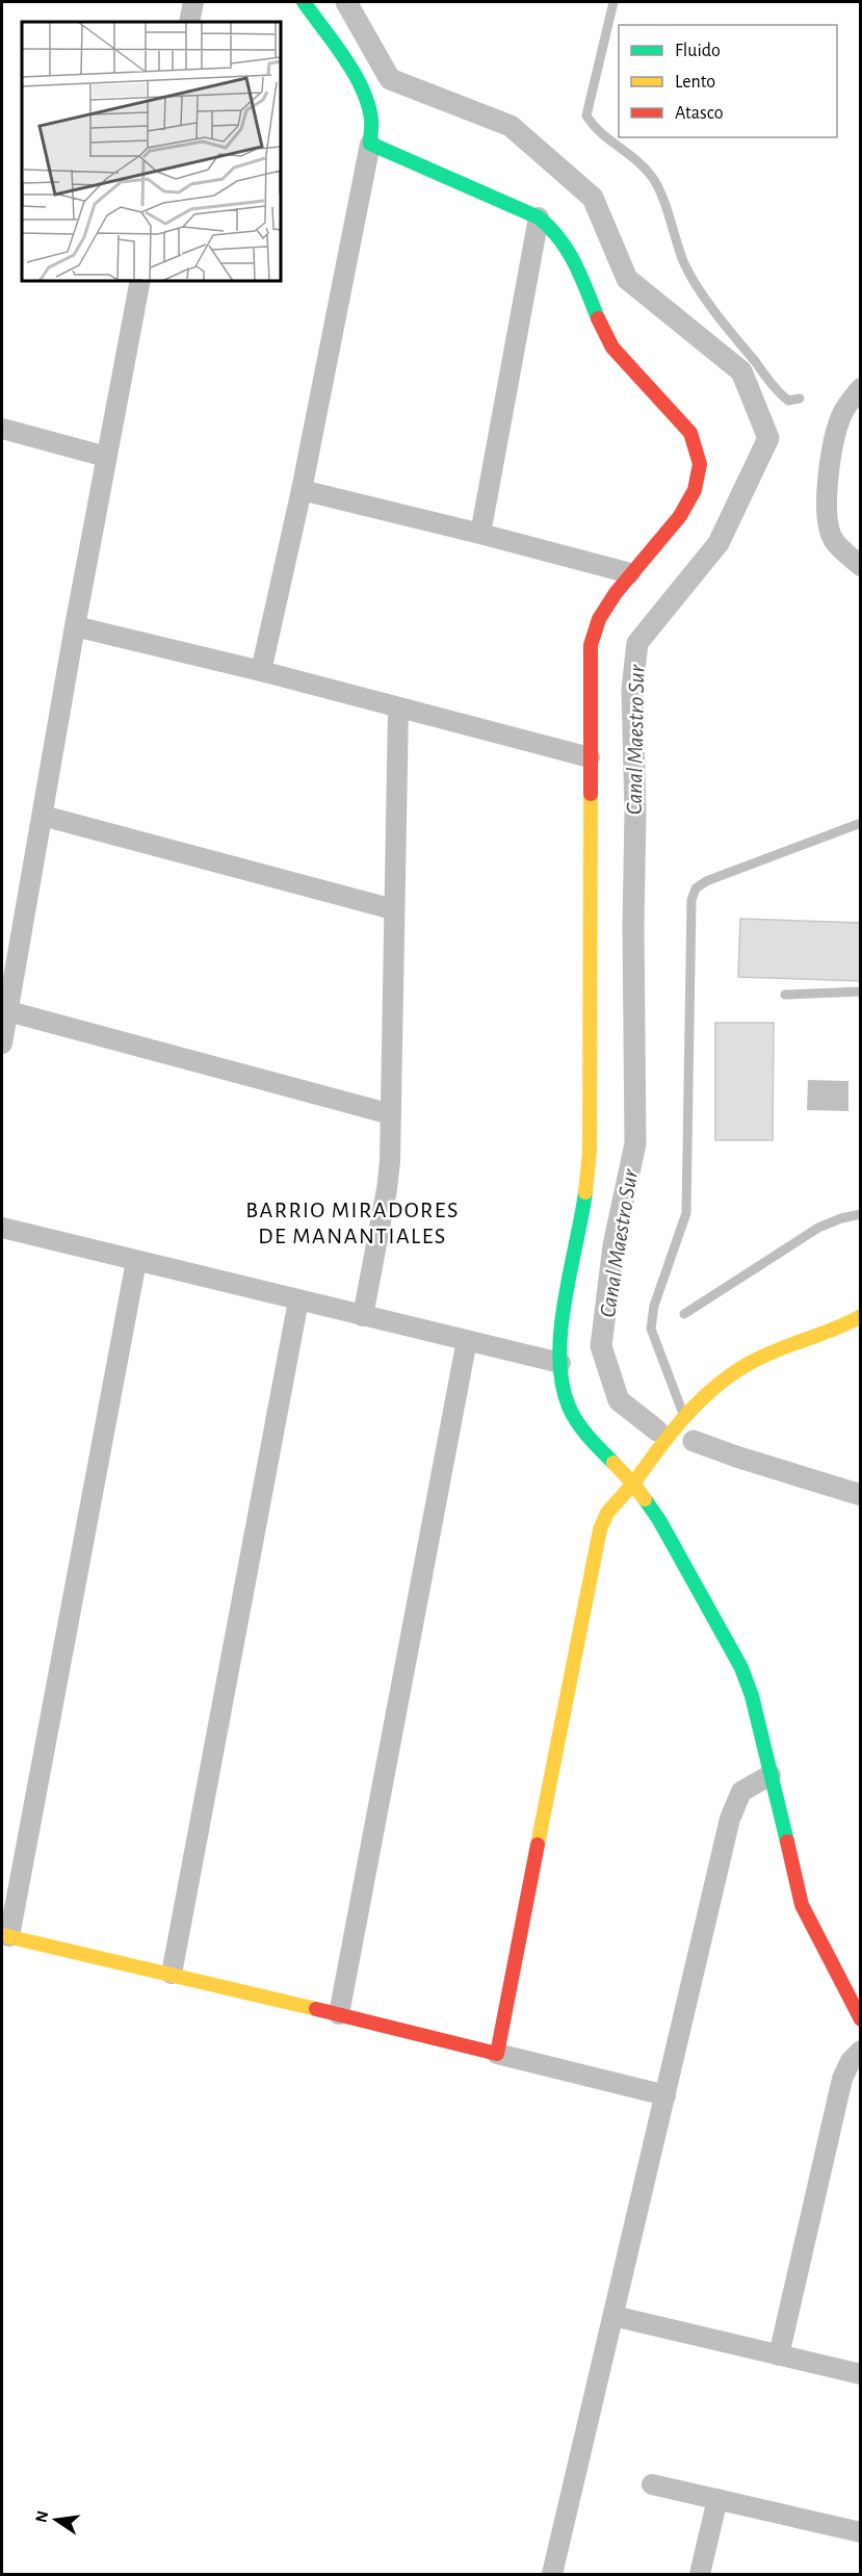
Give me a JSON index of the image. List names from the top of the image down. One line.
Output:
{"districts":["BARRIO MIRADORES DE MANANTIALES"],"water":["Canal Maestro Sur"],"legend":["Fluido","Lento","Atasco"],"north":"left"}
